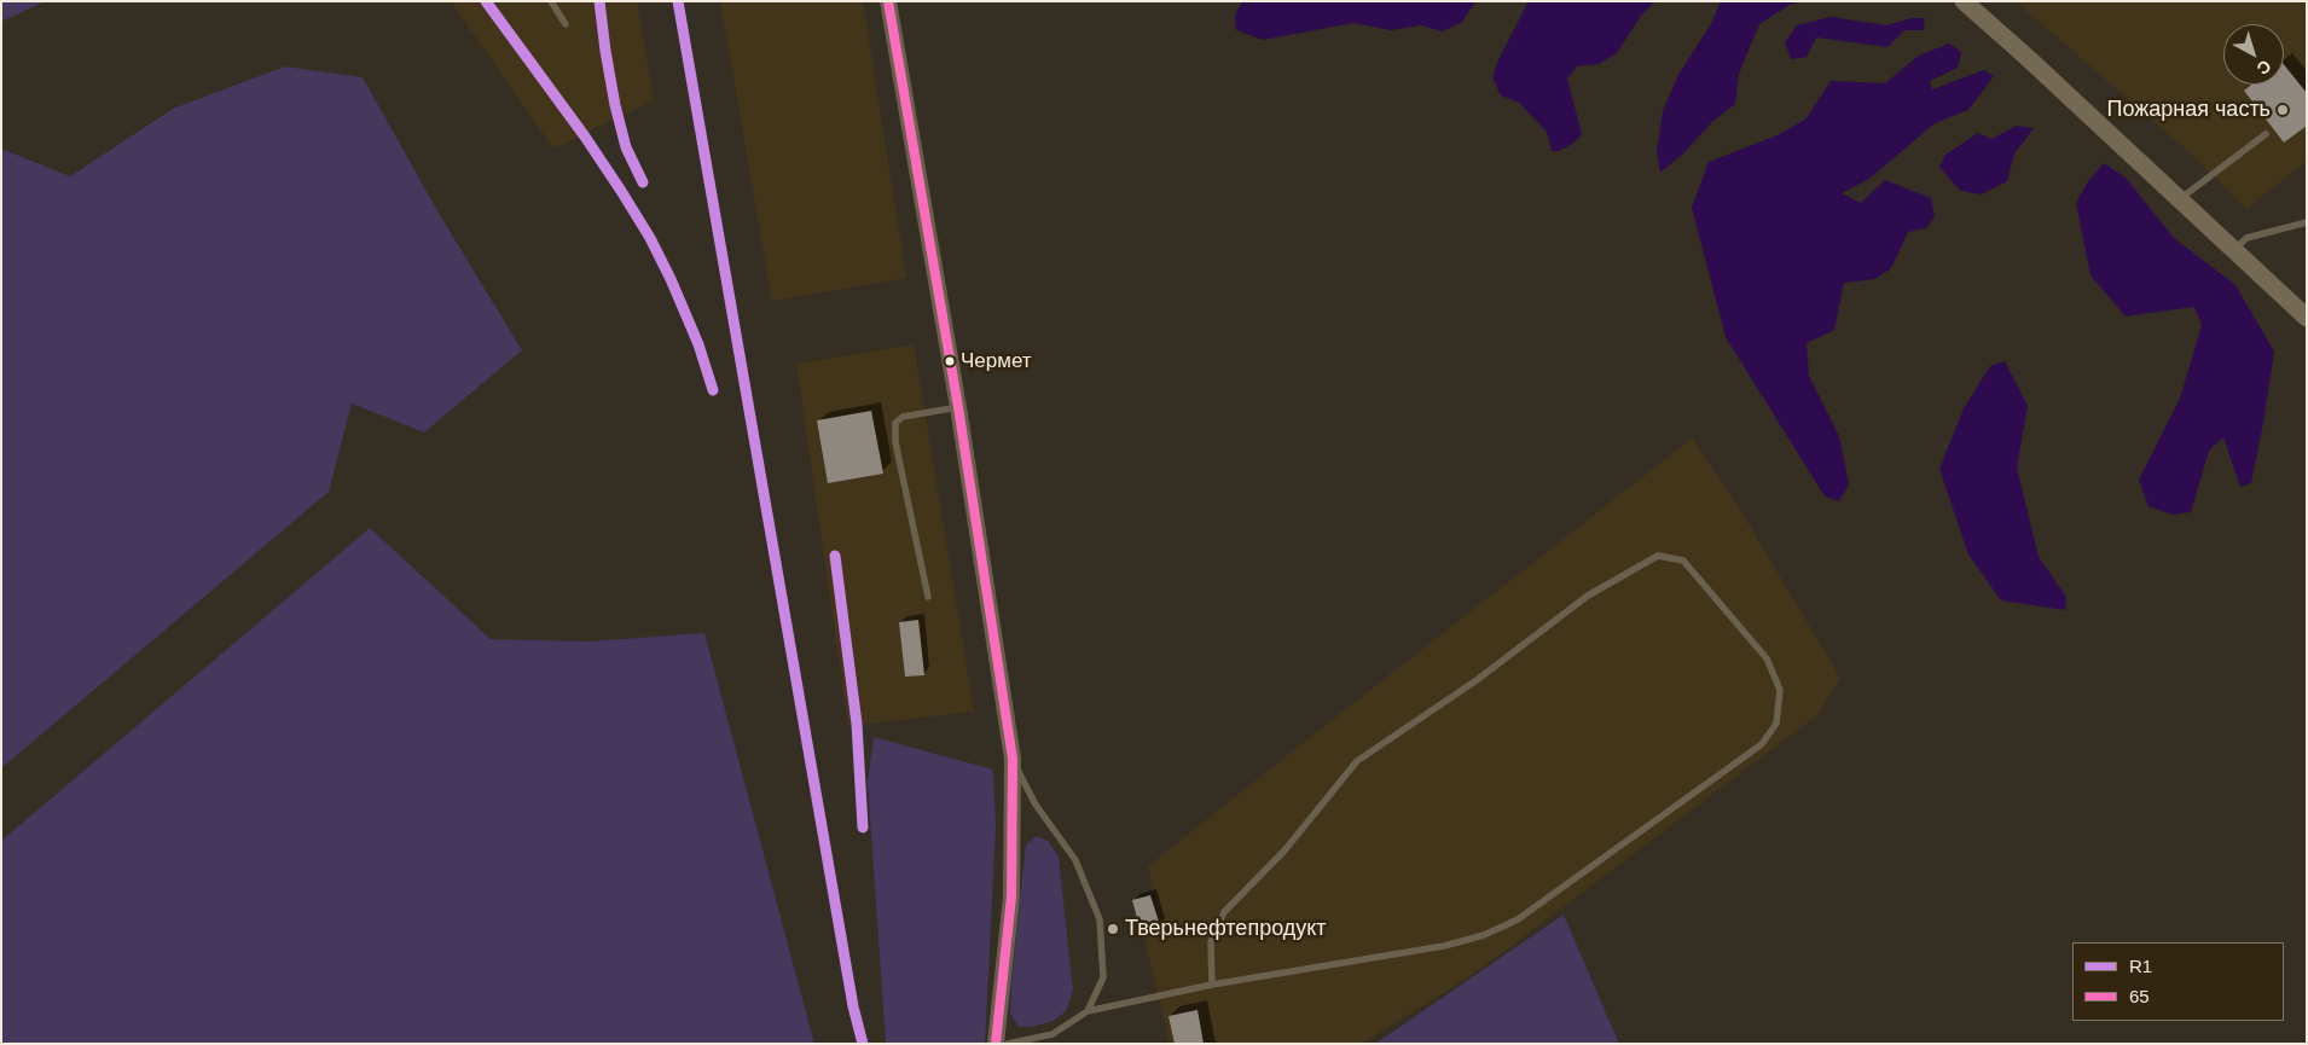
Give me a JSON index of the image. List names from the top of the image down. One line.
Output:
{"places":["Пожарная часть","Чермет","Тверьнефтепродукт"],"lines":["transit line R1","transit line 65"],"legend":["R1","65"],"north":"bottom right"}
